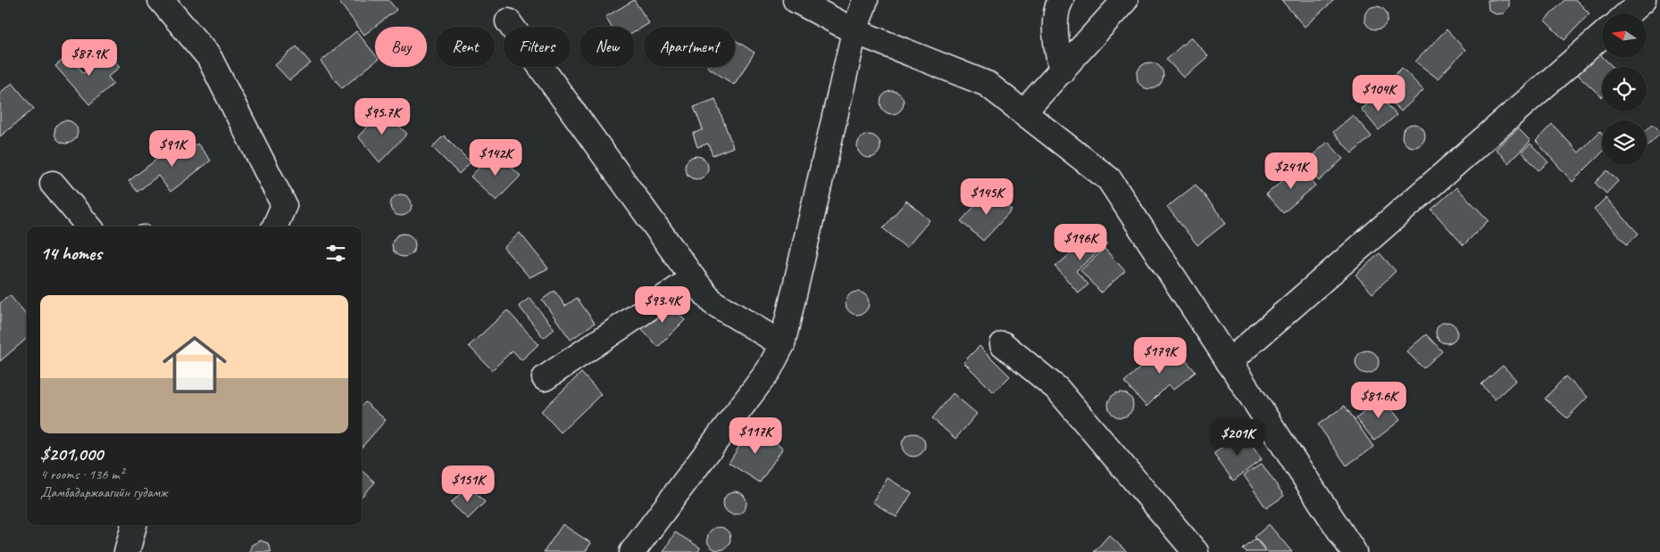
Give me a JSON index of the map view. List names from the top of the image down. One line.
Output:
{"north":"left","page":{"chip":["Buy","Rent","Filters","New","Apartment"],"price":["$87.9K","$104K","$95.7K","$91K","$142K","$241K","$145K","$196K","$93.4K","$179K","$81.6K","$117K","$201K","$151K"],"heading":"14 homes","list":[{"name":"$201,000","note":"4 rooms · 136 m² · Дамбадаржаагийн гудамж"}]}}
